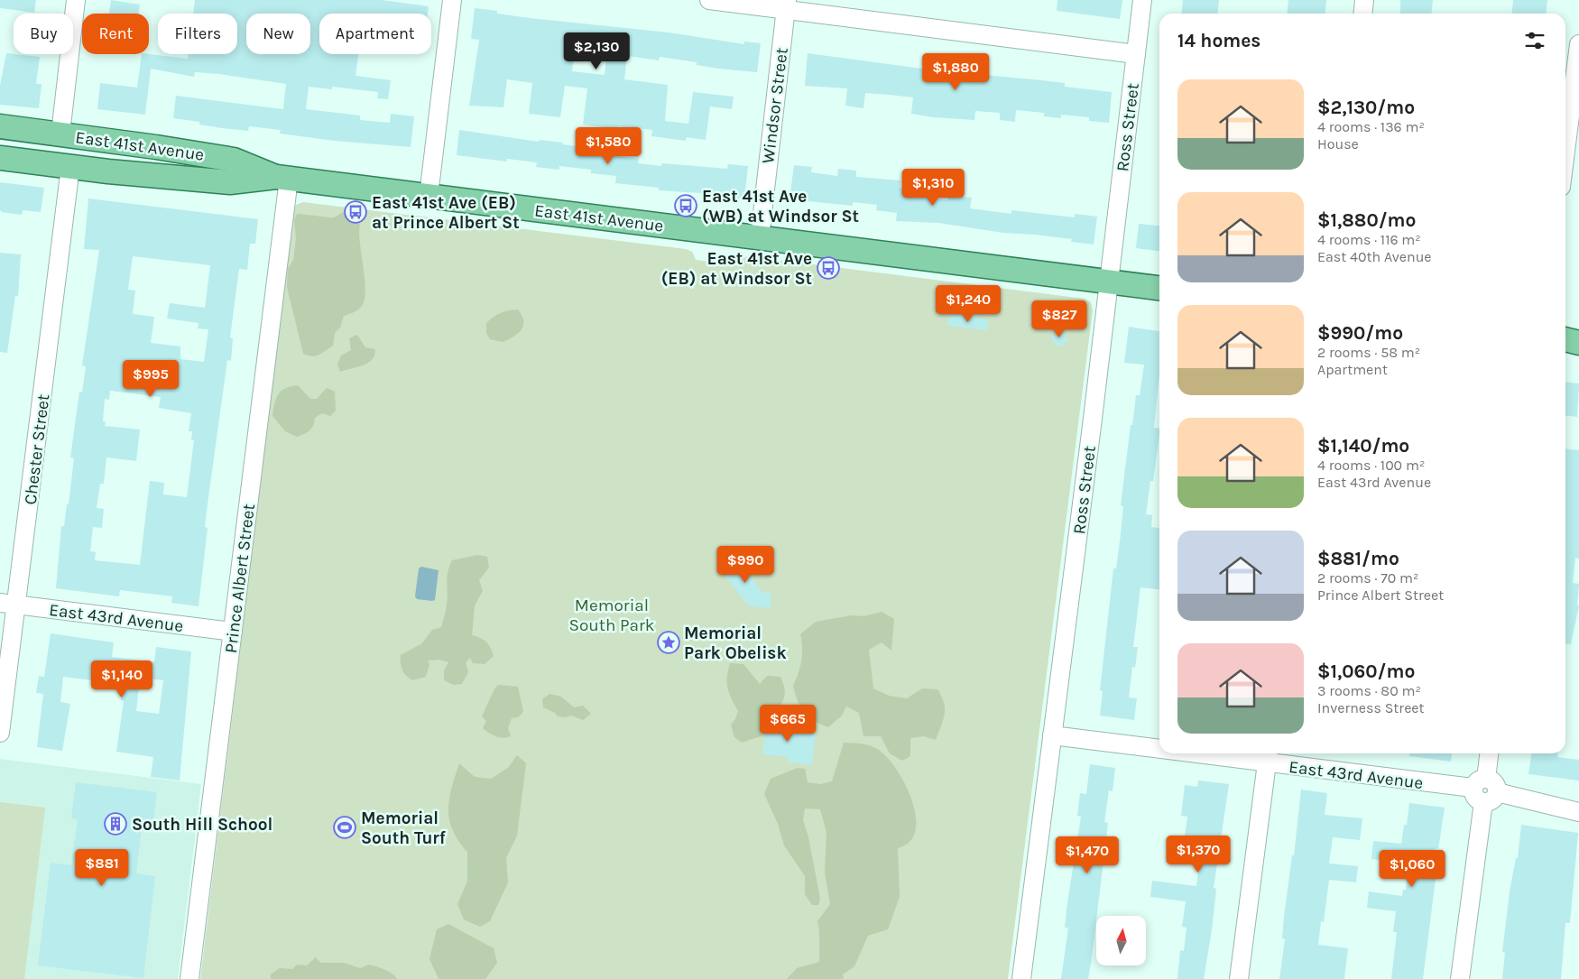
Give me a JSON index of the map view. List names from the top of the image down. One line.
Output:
{"streets":{"main road":["East 41st Avenue"],"street":["Windsor Street","Ross Street","Chester Street","Prince Albert Street","East 43rd Avenue"]},"crossings":[["Windsor Street","East 41st Avenue"],["Ross Street","East 41st Avenue"],["Ross Street","East 43rd Avenue"],["East 41st Avenue","Chester Street"],["East 41st Avenue","Prince Albert Street"],["Chester Street","East 43rd Avenue"],["Prince Albert Street","East 43rd Avenue"]],"parks":["Memorial South Park"],"places":{"bus stop":["East 41st Ave (WB) at Windsor St","East 41st Ave (EB) at Prince Albert St","East 41st Ave (EB) at Windsor St"],"place":["Memorial Park Obelisk"],"building":["South Hill School"],"sports":["Memorial South Turf"]},"north":"top","page":{"chip":["Buy","Rent","Filters","New","Apartment"],"heading":"14 homes","price":["$2,130","$1,880","$1,580","$1,310","$1,240","$827","$995","$990","$1,140","$665","$1,370","$1,470","$881","$1,060"],"list":[{"name":"$2,130/mo","note":"4 rooms · 136 m² · House"},{"name":"$1,880/mo","note":"4 rooms · 116 m² · East 40th Avenue"},{"name":"$990/mo","note":"2 rooms · 58 m² · Apartment"},{"name":"$1,140/mo","note":"4 rooms · 100 m² · East 43rd Avenue"},{"name":"$881/mo","note":"2 rooms · 70 m² · Prince Albert Street"},{"name":"$1,060/mo","note":"3 rooms · 80 m² · Inverness Street"}]}}
